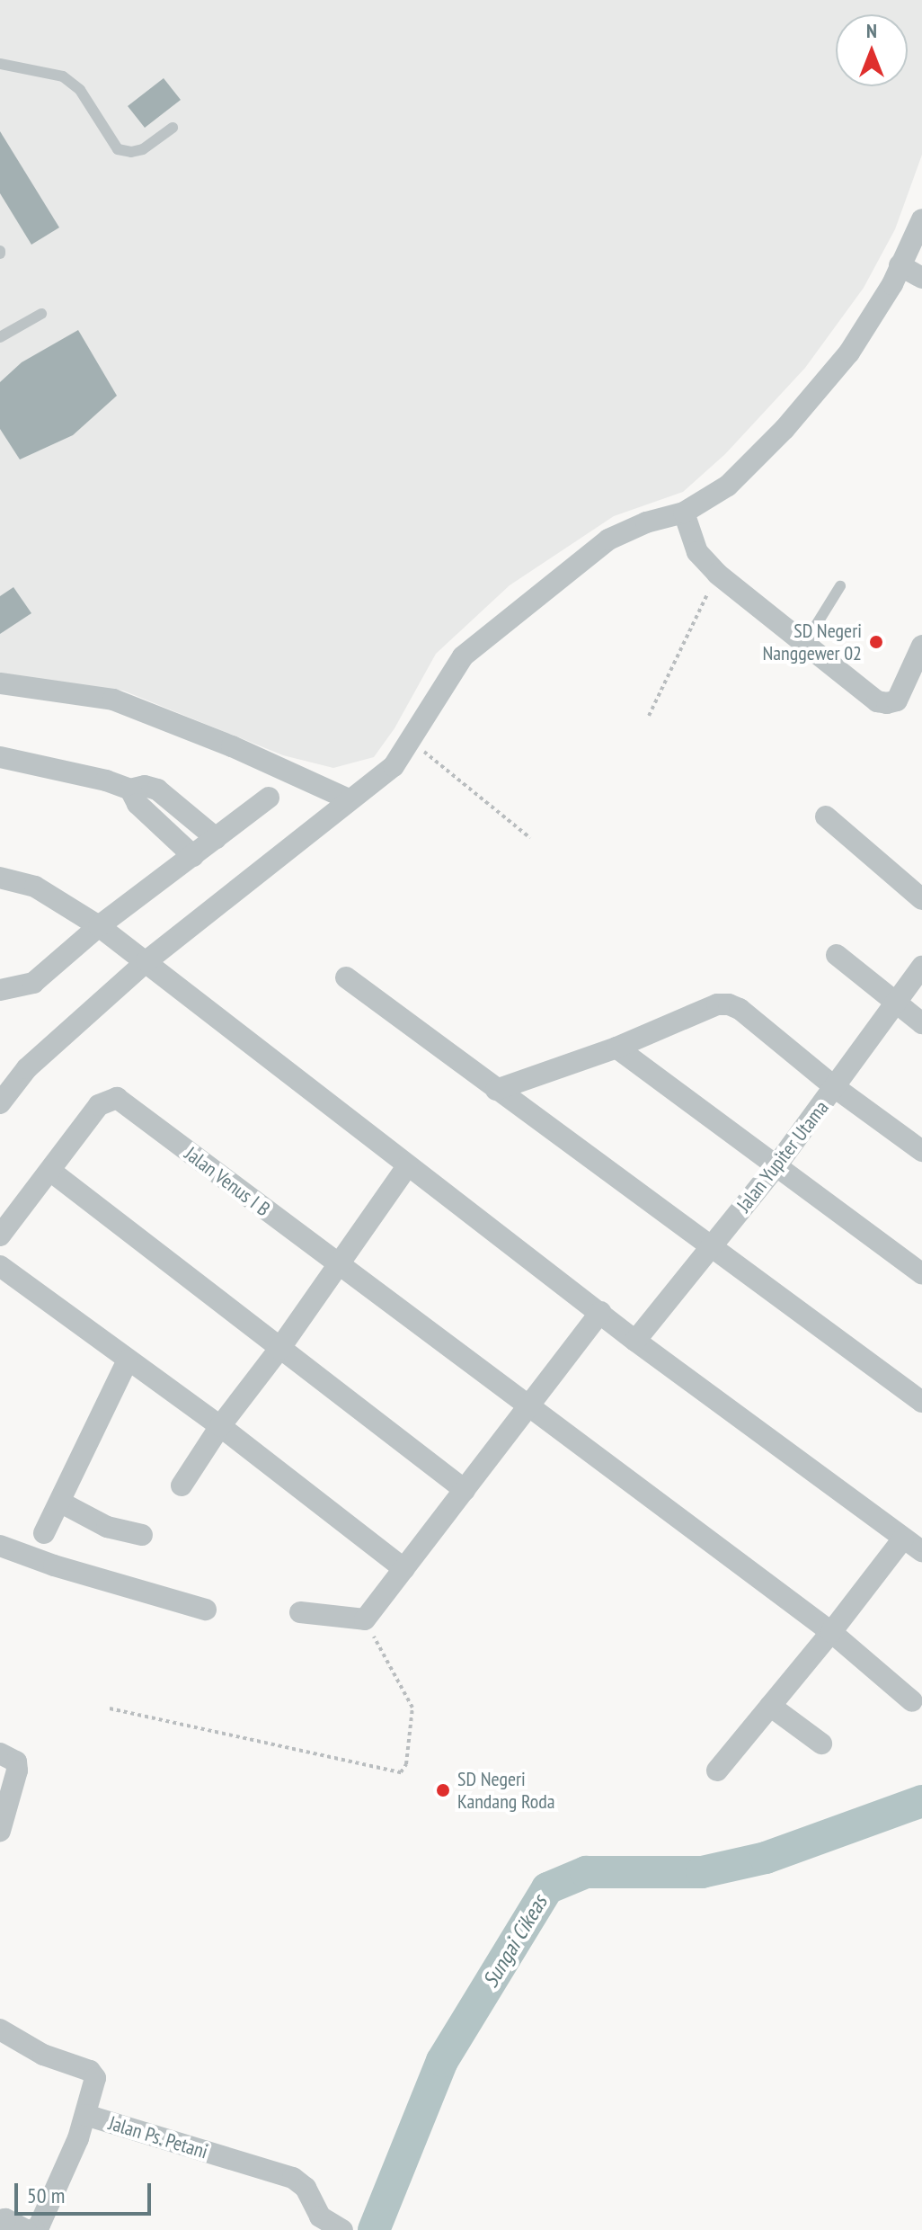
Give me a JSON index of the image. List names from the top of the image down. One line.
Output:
{"streets":{"street":["Jalan Yupiter Utama","Jalan Venus I B","Jalan Ps. Petani"]},"water":["Sungai Cikeas"],"places":["SD Negeri Nanggewer 02","SD Negeri Kandang Roda"],"scale_bar":"50 m","north":"top"}
